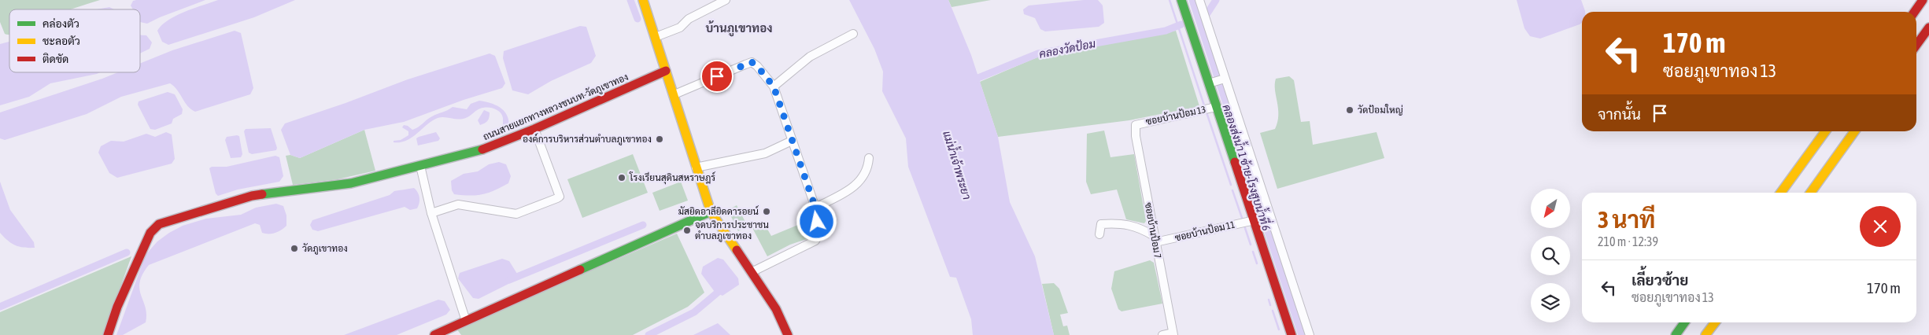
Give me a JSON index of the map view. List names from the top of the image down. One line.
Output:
{"streets":{"street":["ถนนสายแยกทางหลวงชนบท-วัดภูเขาทอง","ซอยบ้านป้อม 13","ซอยบ้านป้อม 7","ซอยบ้านป้อม 11"]},"crossings":[["ซอยบ้านป้อม 13","ซอยบ้านป้อม 7"],["ซอยบ้านป้อม 7","ซอยบ้านป้อม 11"]],"districts":["บ้านภูเขาทอง"],"water":["คลองวัดป้อม","แม่น้ำเจ้าพระยา","คลองส่งน้ำ 1 ซ้าย-โรงสูบน้ำที่ 6"],"places":["วัดป้อมใหญ่","องค์การบริหารส่วนตำบลภูเขาทอง","โรงเรียนสุดินสหราษฎร์","มัสยิดอาลียิดดารอยน์","จุดบริการประชาชน ตำบลภูเขาทอง","วัดภูเขาทอง"],"legend":["คล่องตัว","ชะลอตัว","ติดขัด"],"north":"bottom left","page":{"turn":["170 m","ซอยภูเขาทอง 13"],"then":"จากนั้น","heading":["3 นาที","210 m · 12:39"],"list":[{"name":"เลี้ยวซ้าย","note":"ซอยภูเขาทอง 13","value":"170 m"}]}}
